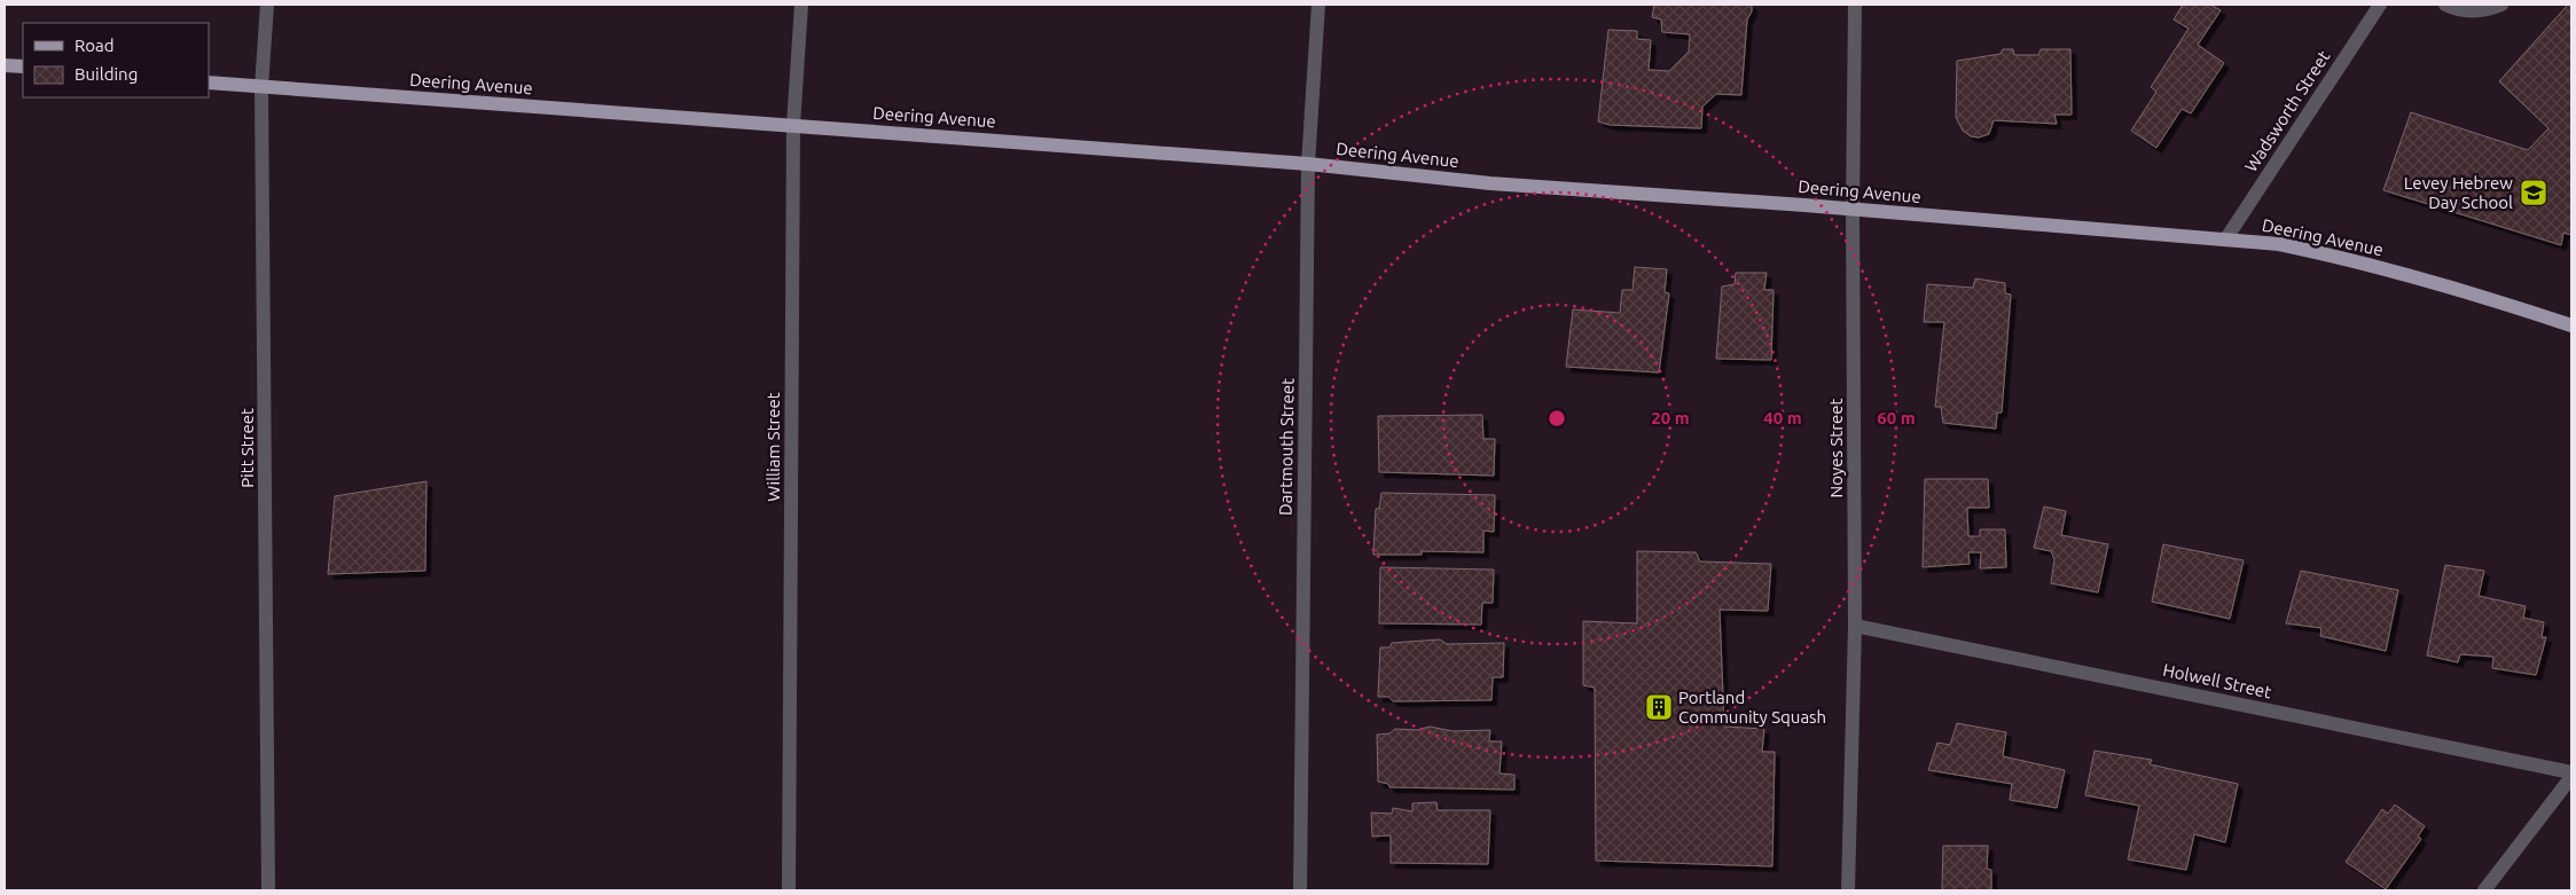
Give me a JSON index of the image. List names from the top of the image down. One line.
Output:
{"streets":{"main road":["Deering Avenue"],"street":["Wadsworth Street","William Street","Dartmouth Street","Pitt Street","Noyes Street","Holwell Street"]},"crossings":[["Deering Avenue","Wadsworth Street"],["Deering Avenue","William Street"],["Deering Avenue","Dartmouth Street"],["Deering Avenue","Pitt Street"],["Deering Avenue","Noyes Street"],["Noyes Street","Holwell Street"]],"places":{"school or university":["Levey Hebrew Day School"],"building":["Portland Community Squash"]},"legend":["Road","Building"],"rings":["20 m","40 m","60 m"]}
